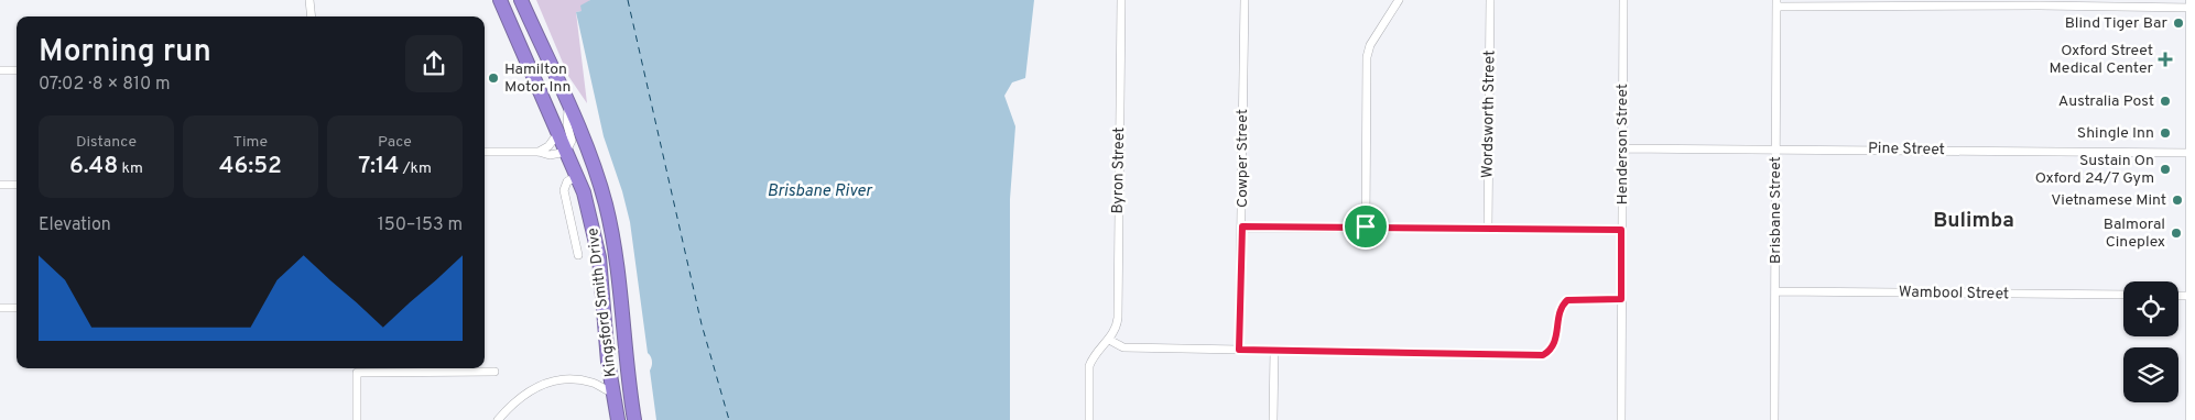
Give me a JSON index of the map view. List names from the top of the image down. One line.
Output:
{"streets":{"highway":["Kingsford Smith Drive"],"street":["Wordsworth Street","Henderson Street","Pine Street","Cowper Street","Byron Street","Brisbane Street","Wambool Street"]},"crossings":[["Henderson Street","Pine Street"],["Pine Street","Brisbane Street"],["Brisbane Street","Wambool Street"]],"districts":["Bulimba"],"water":["Brisbane River"],"places":{"other":["Blind Tiger Bar","Hamilton Motor Inn","Australia Post","Shingle Inn","Sustain On Oxford 24/7 Gym","Vietnamese Mint","Balmoral Cineplex"],"health":["Oxford Street Medical Center"]},"page":{"heading":["Morning run","07:02 · 8 × 810 m"],"stats":[["Distance","6.48 km"],["Time","46:52"],["Pace","7:14 /km"]],"chart":["Elevation","150–153 m"]}}
